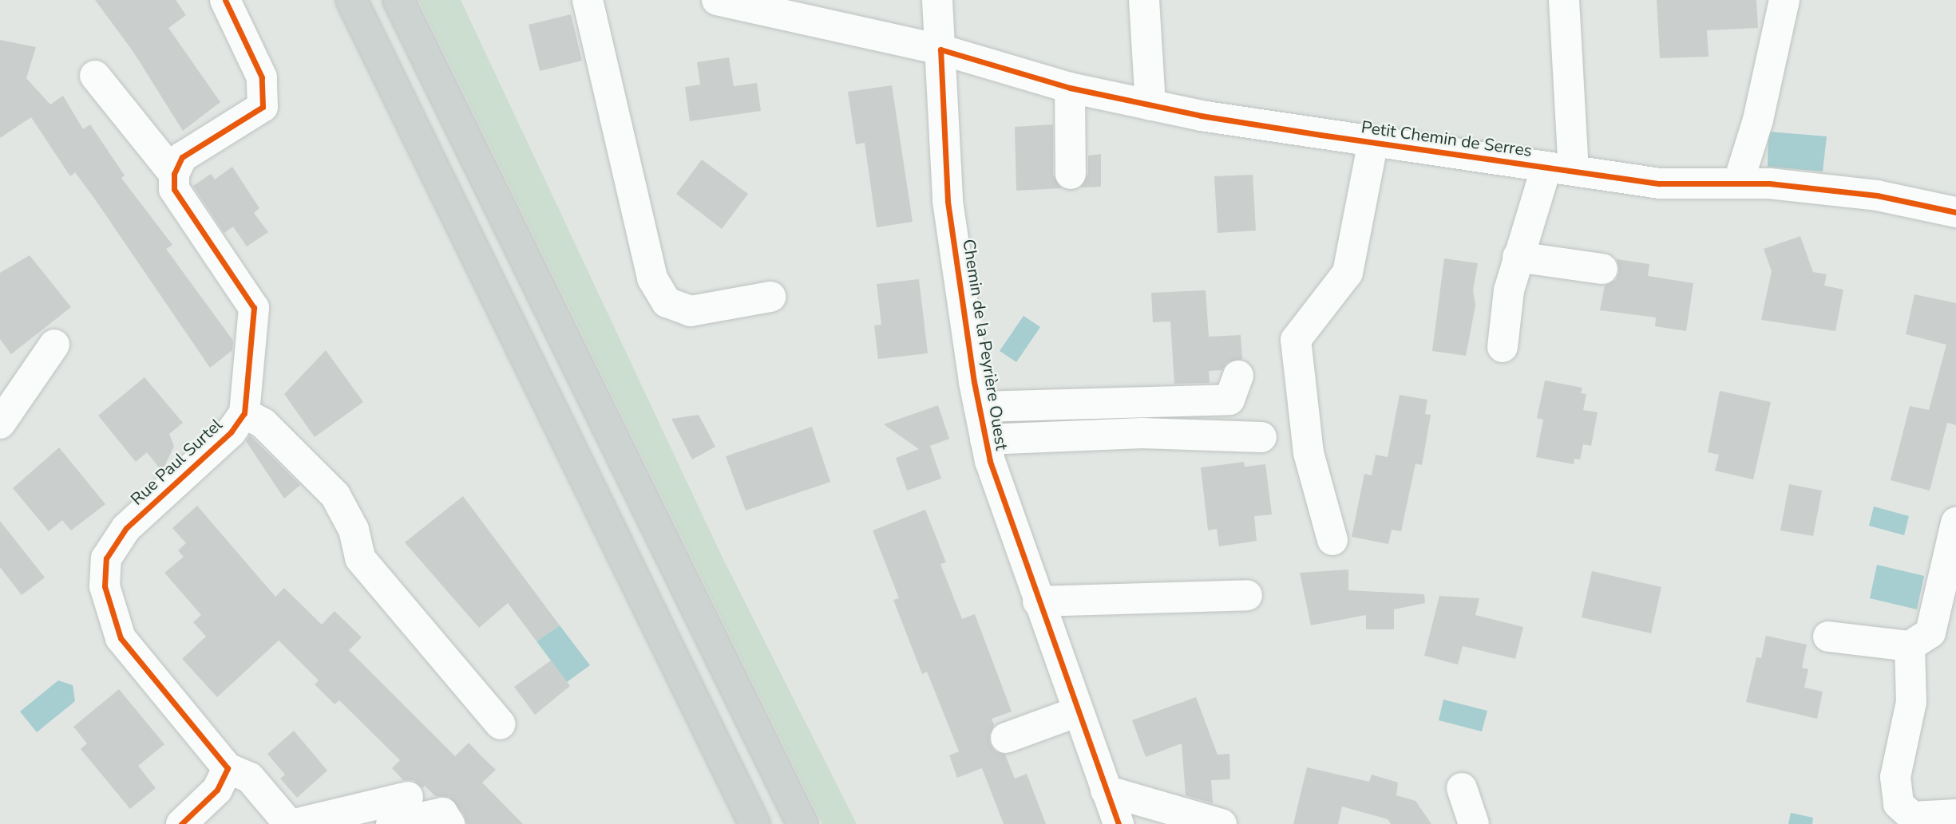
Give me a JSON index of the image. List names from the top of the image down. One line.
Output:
{"streets":{"street":["Petit Chemin de Serres","Chemin de la Peyrière Ouest","Rue Paul Surtel"]},"crossings":[["Petit Chemin de Serres","Chemin de la Peyrière Ouest"]]}
